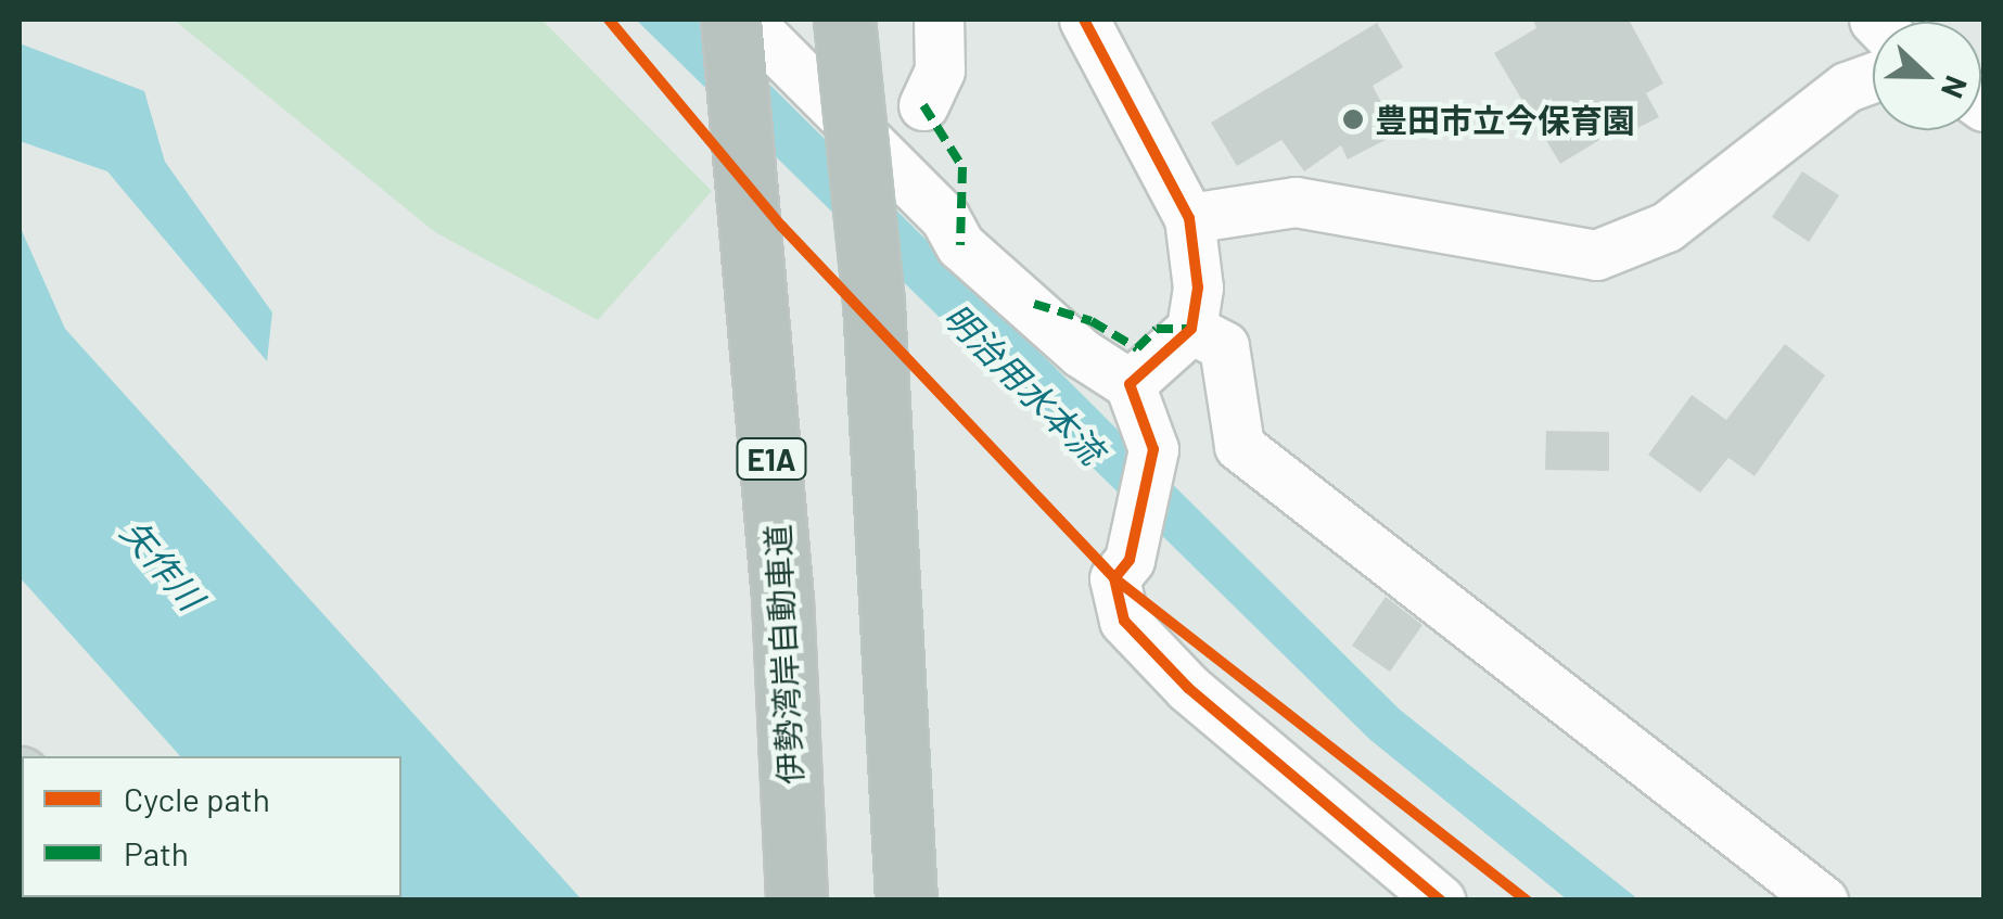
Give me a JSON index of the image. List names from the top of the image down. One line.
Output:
{"streets":{"highway":["E1A","伊勢湾岸自動車道"]},"water":["明治用水本流","矢作川"],"places":["豊田市立今保育園"],"legend":["Cycle path","Path"],"north":"right"}
